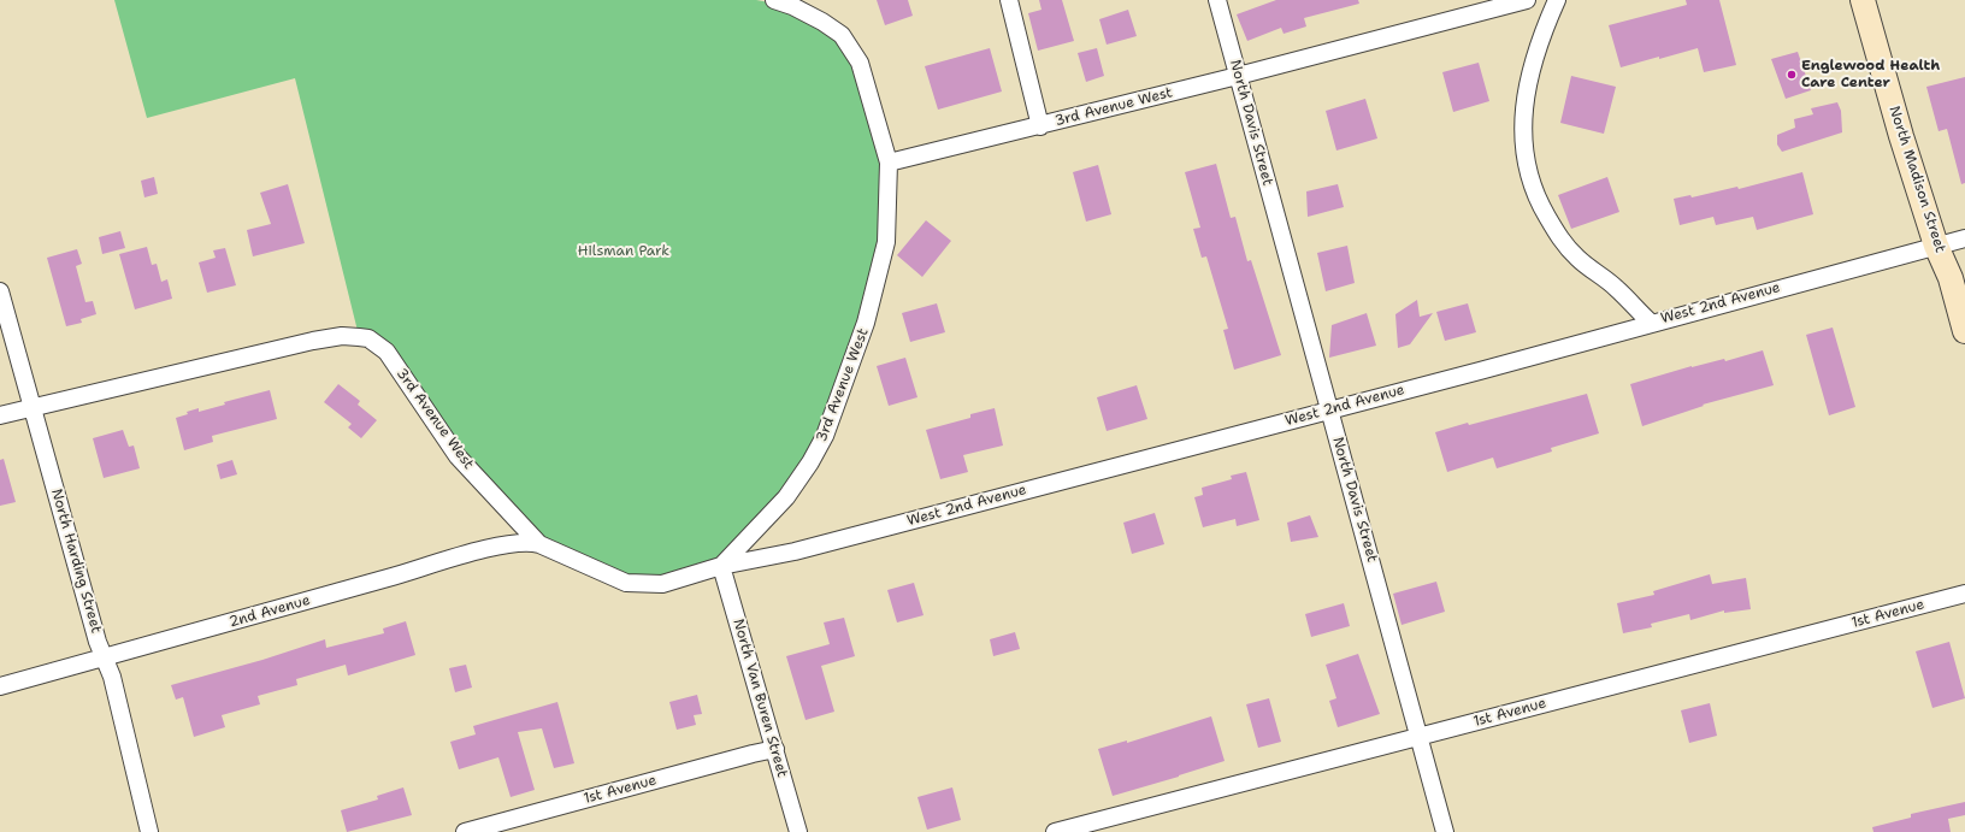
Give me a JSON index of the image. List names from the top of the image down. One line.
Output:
{"streets":{"main road":["North Madison Street"],"street":["3rd Avenue West","North Davis Street","West 2nd Avenue","North Harding Street","2nd Avenue","1st Avenue","North Van Buren Street"]},"crossings":[["3rd Avenue West","North Davis Street"],["3rd Avenue West","West 2nd Avenue"],["3rd Avenue West","North Harding Street"],["3rd Avenue West","2nd Avenue"],["3rd Avenue West","North Van Buren Street"],["North Davis Street","West 2nd Avenue"],["North Davis Street","1st Avenue"],["North Madison Street","West 2nd Avenue"],["West 2nd Avenue","North Van Buren Street"],["North Harding Street","2nd Avenue"],["1st Avenue","North Van Buren Street"]],"parks":["Hilsman Park"],"places":["Englewood Health Care Center"]}
